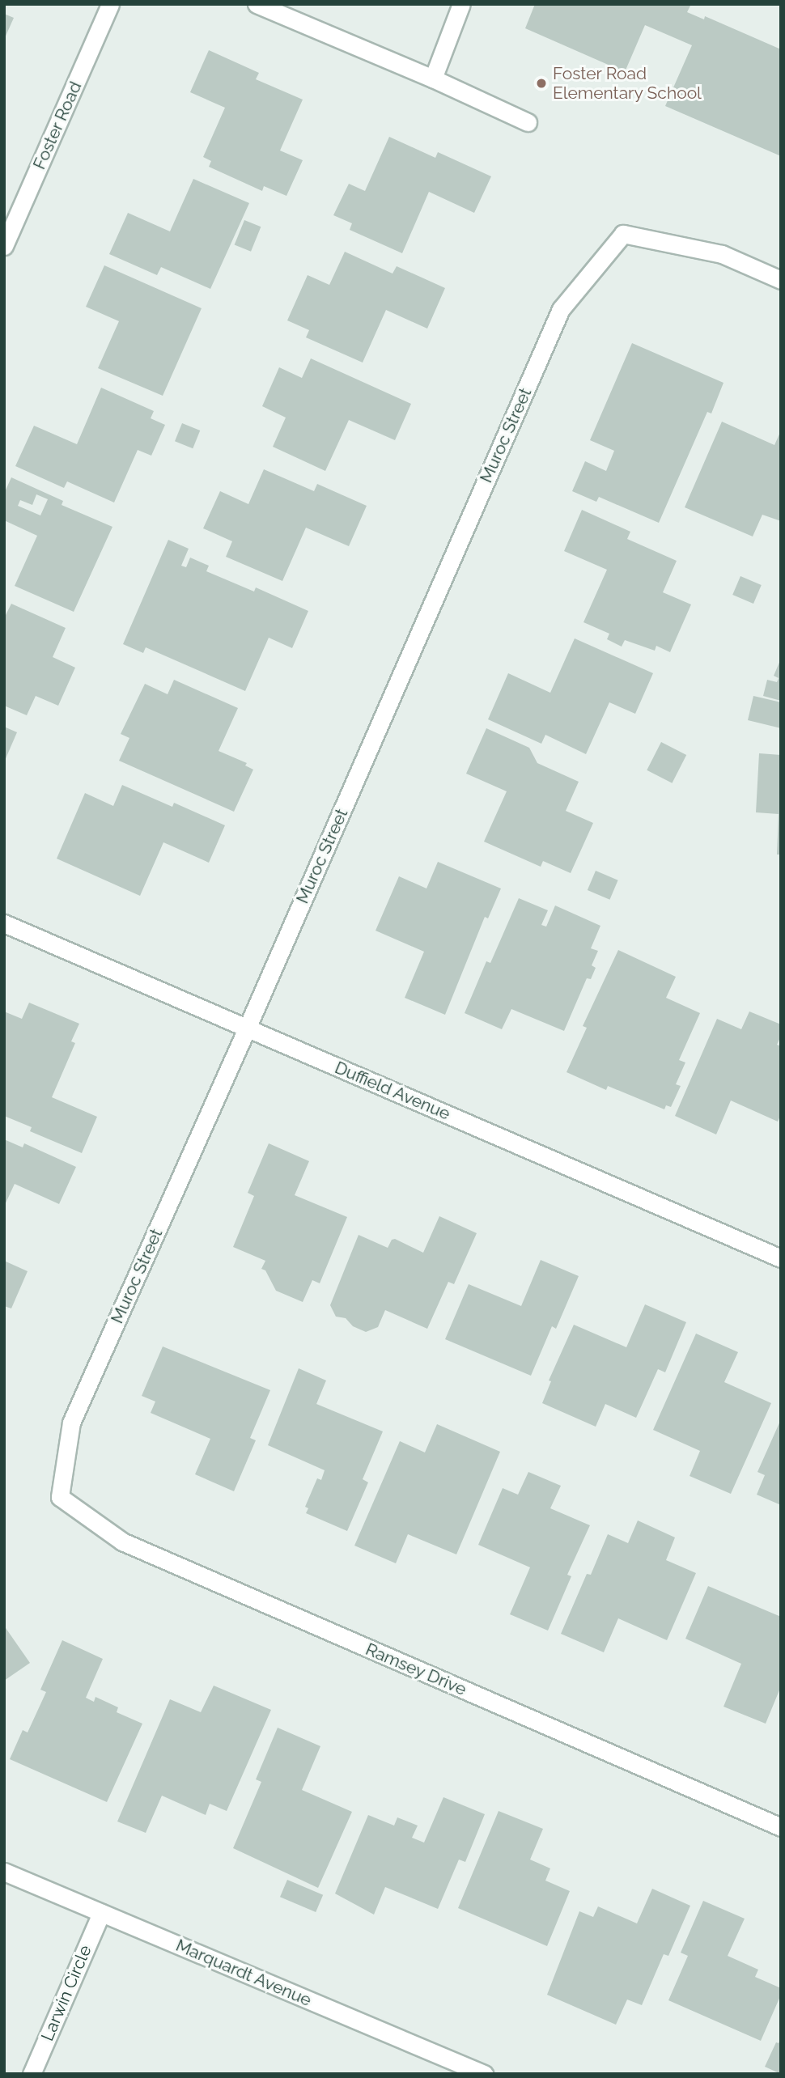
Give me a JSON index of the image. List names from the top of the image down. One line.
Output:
{"streets":{"street":["Foster Road","Muroc Street","Duffield Avenue","Ramsey Drive","Marquardt Avenue","Larwin Circle"]},"crossings":[["Muroc Street","Duffield Avenue"],["Muroc Street","Ramsey Drive"],["Marquardt Avenue","Larwin Circle"]],"places":["Foster Road Elementary School"]}
